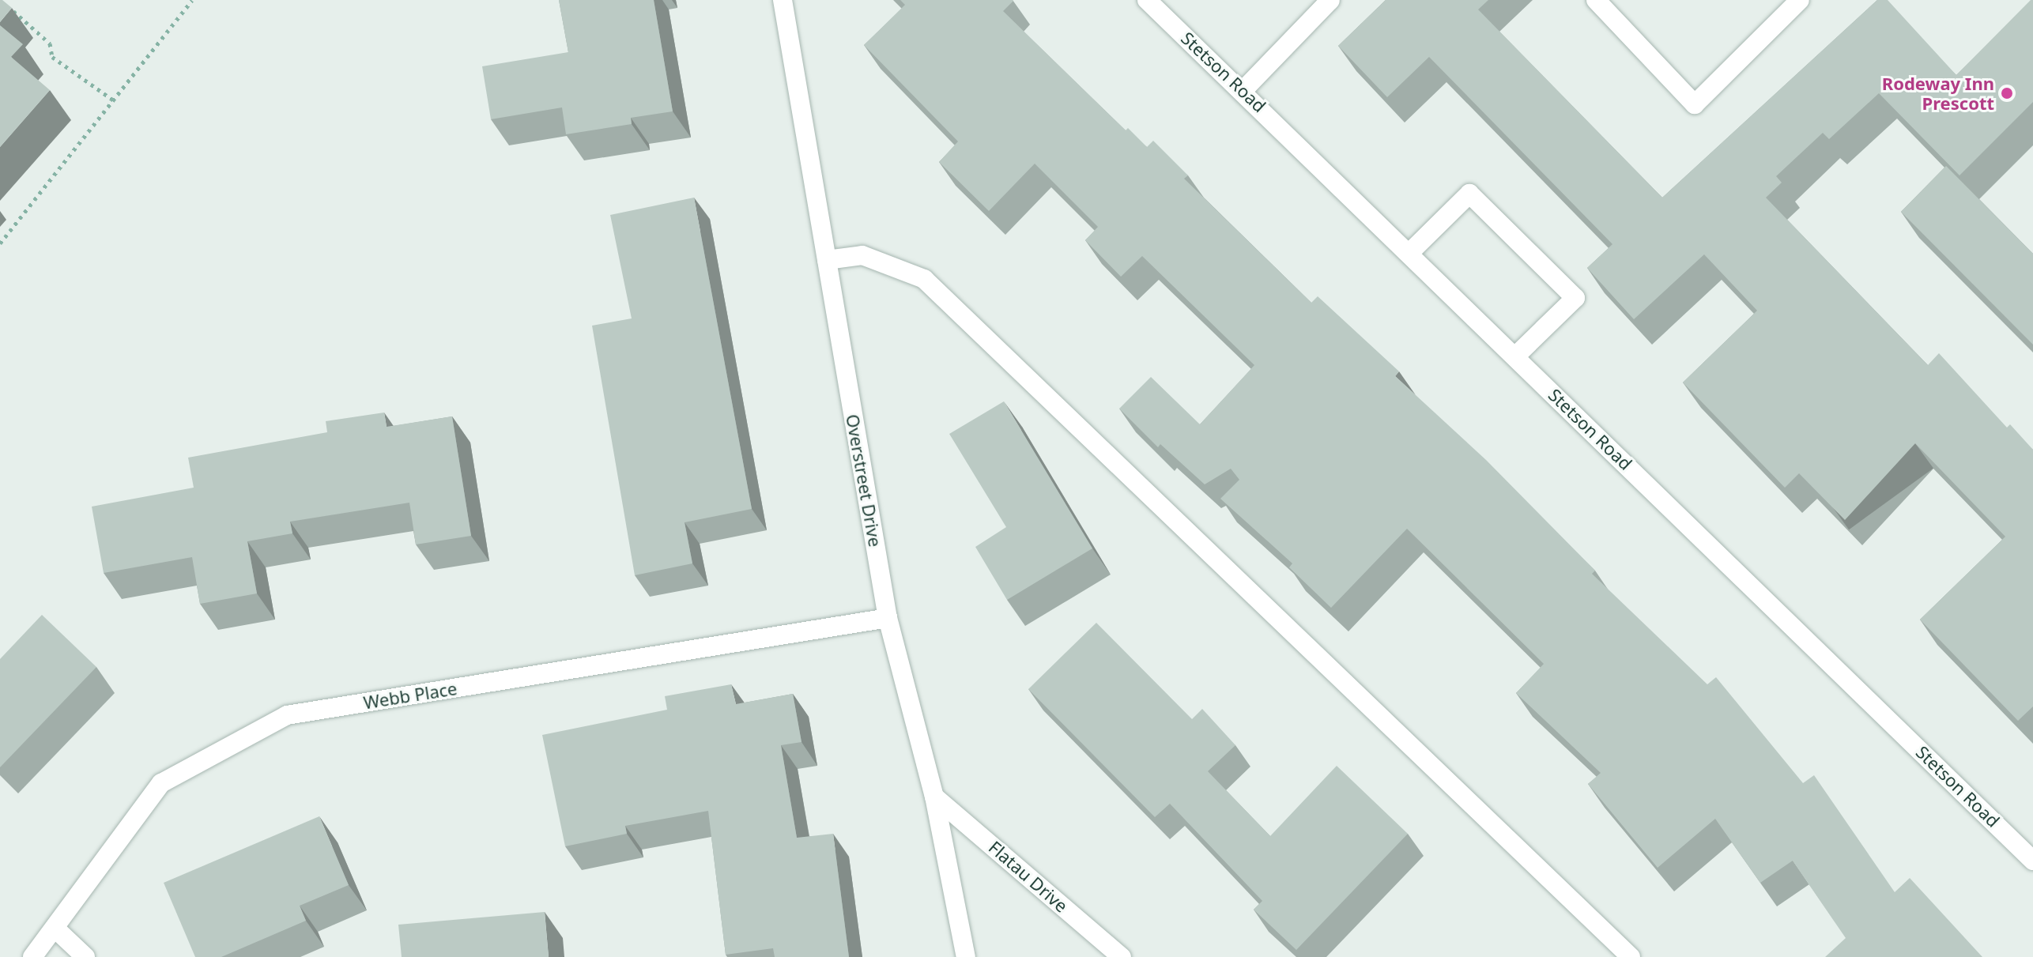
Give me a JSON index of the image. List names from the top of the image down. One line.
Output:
{"streets":{"street":["Stetson Road","Overstreet Drive","Webb Place","Flatau Drive"]},"crossings":[["Overstreet Drive","Webb Place"],["Overstreet Drive","Flatau Drive"]],"places":["Rodeway Inn Prescott"]}
